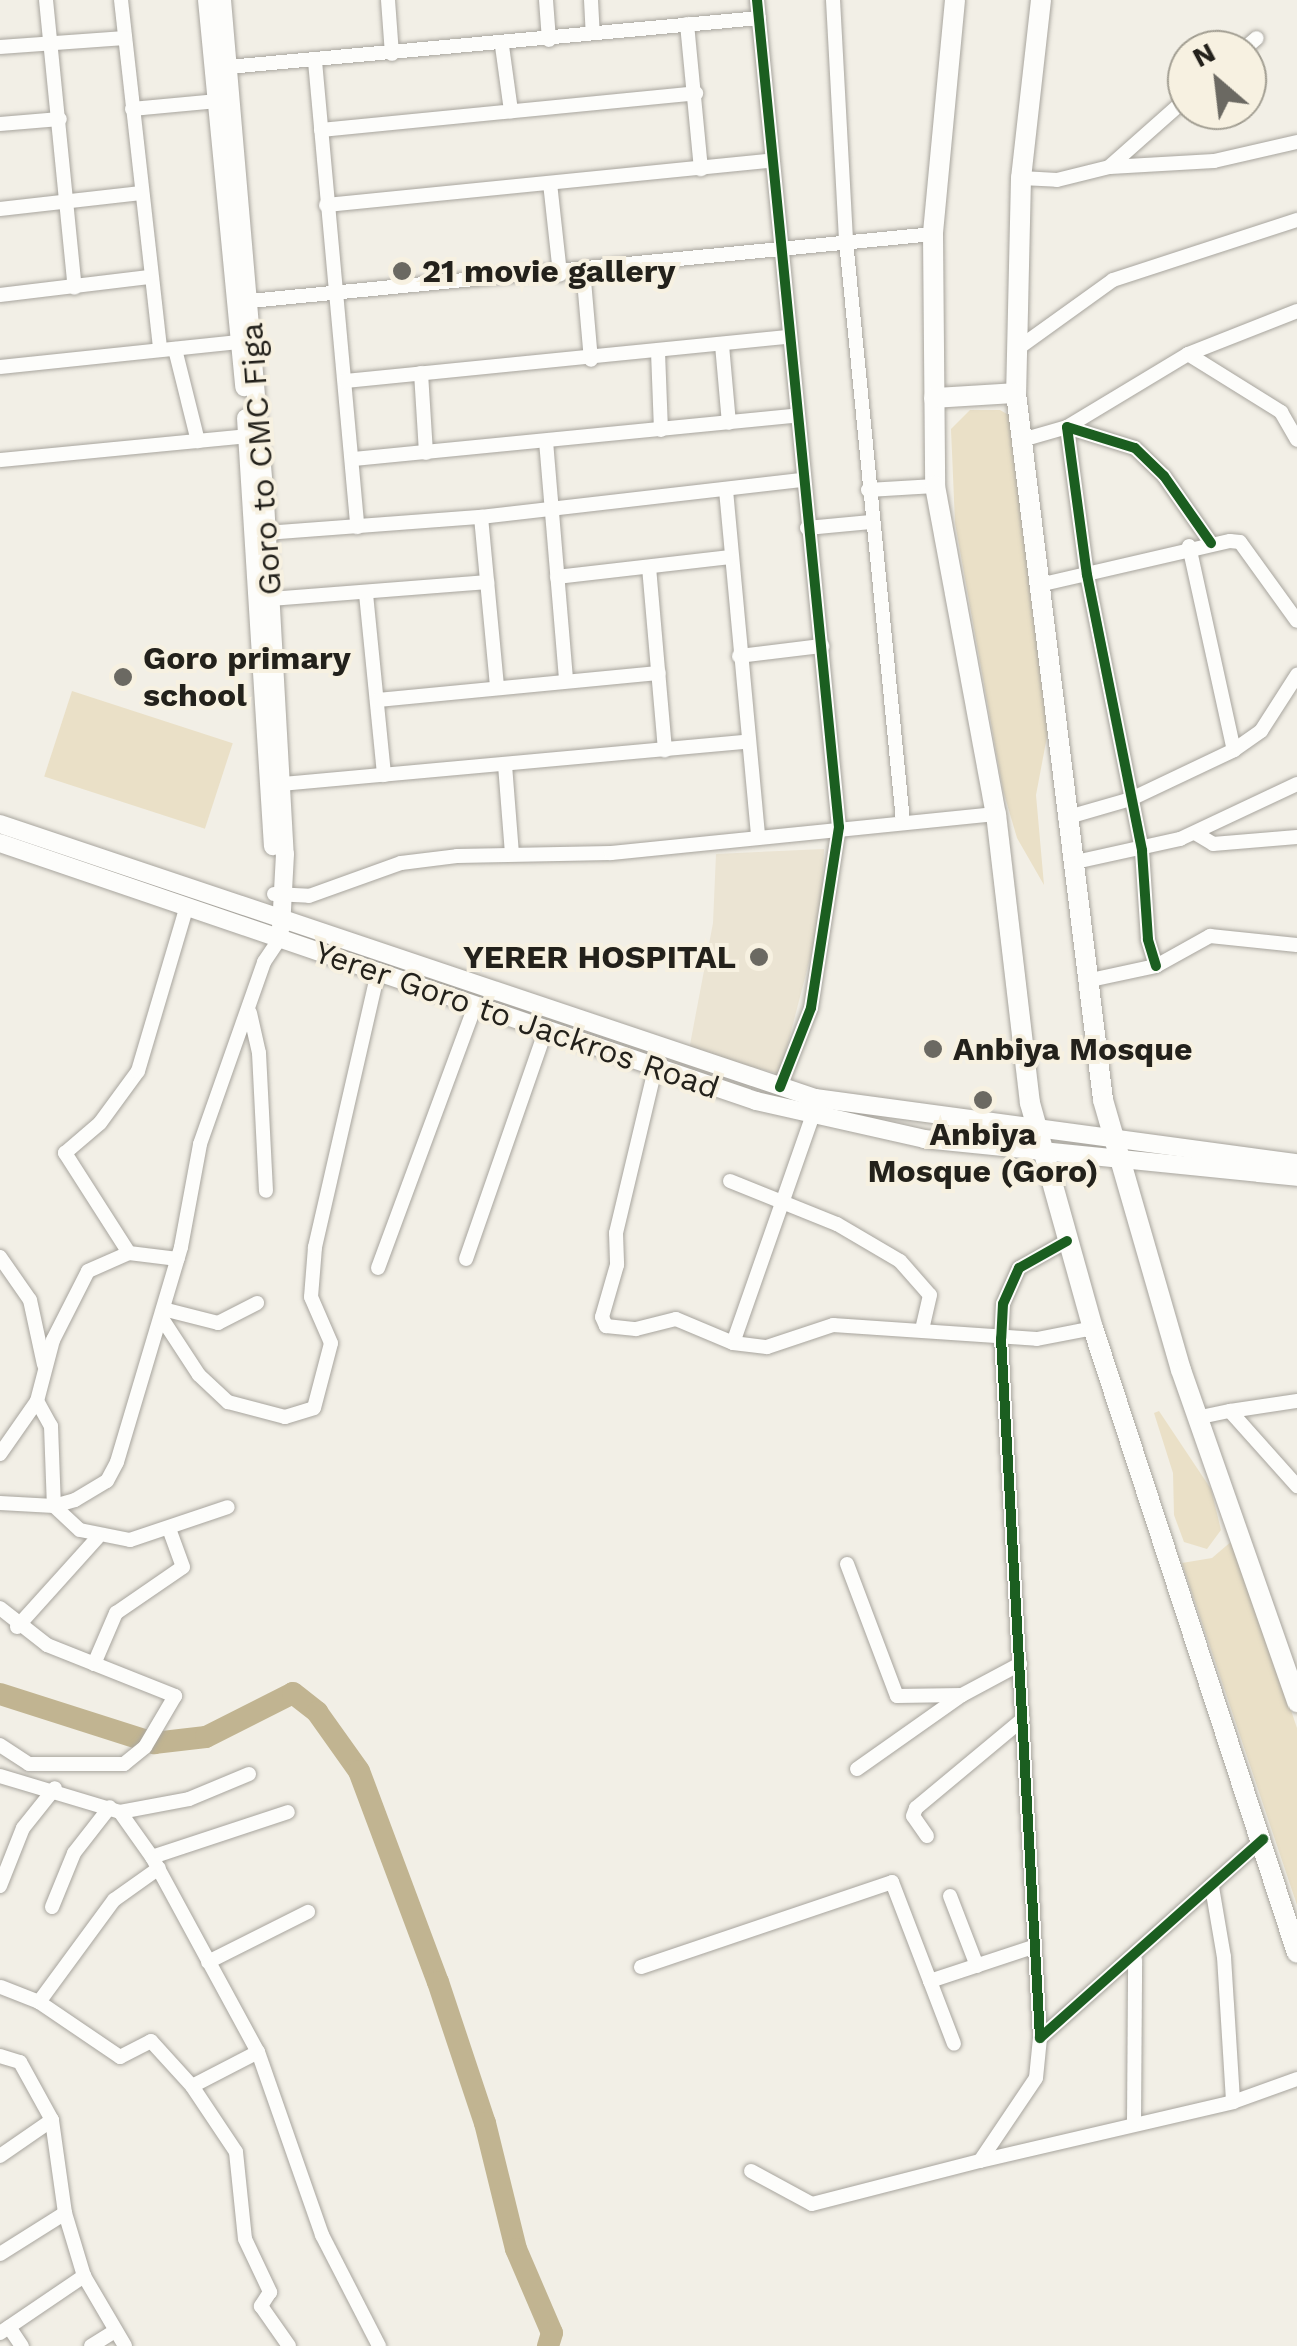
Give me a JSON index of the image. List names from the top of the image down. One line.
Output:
{"streets":{"main road":["Goro to CMC Figa","Yerer Goro to Jackros Road"]},"places":["21 movie gallery","Goro primary school","YERER HOSPITAL","Anbiya Mosque","Anbiya Mosque (Goro)"],"north":"top left"}
